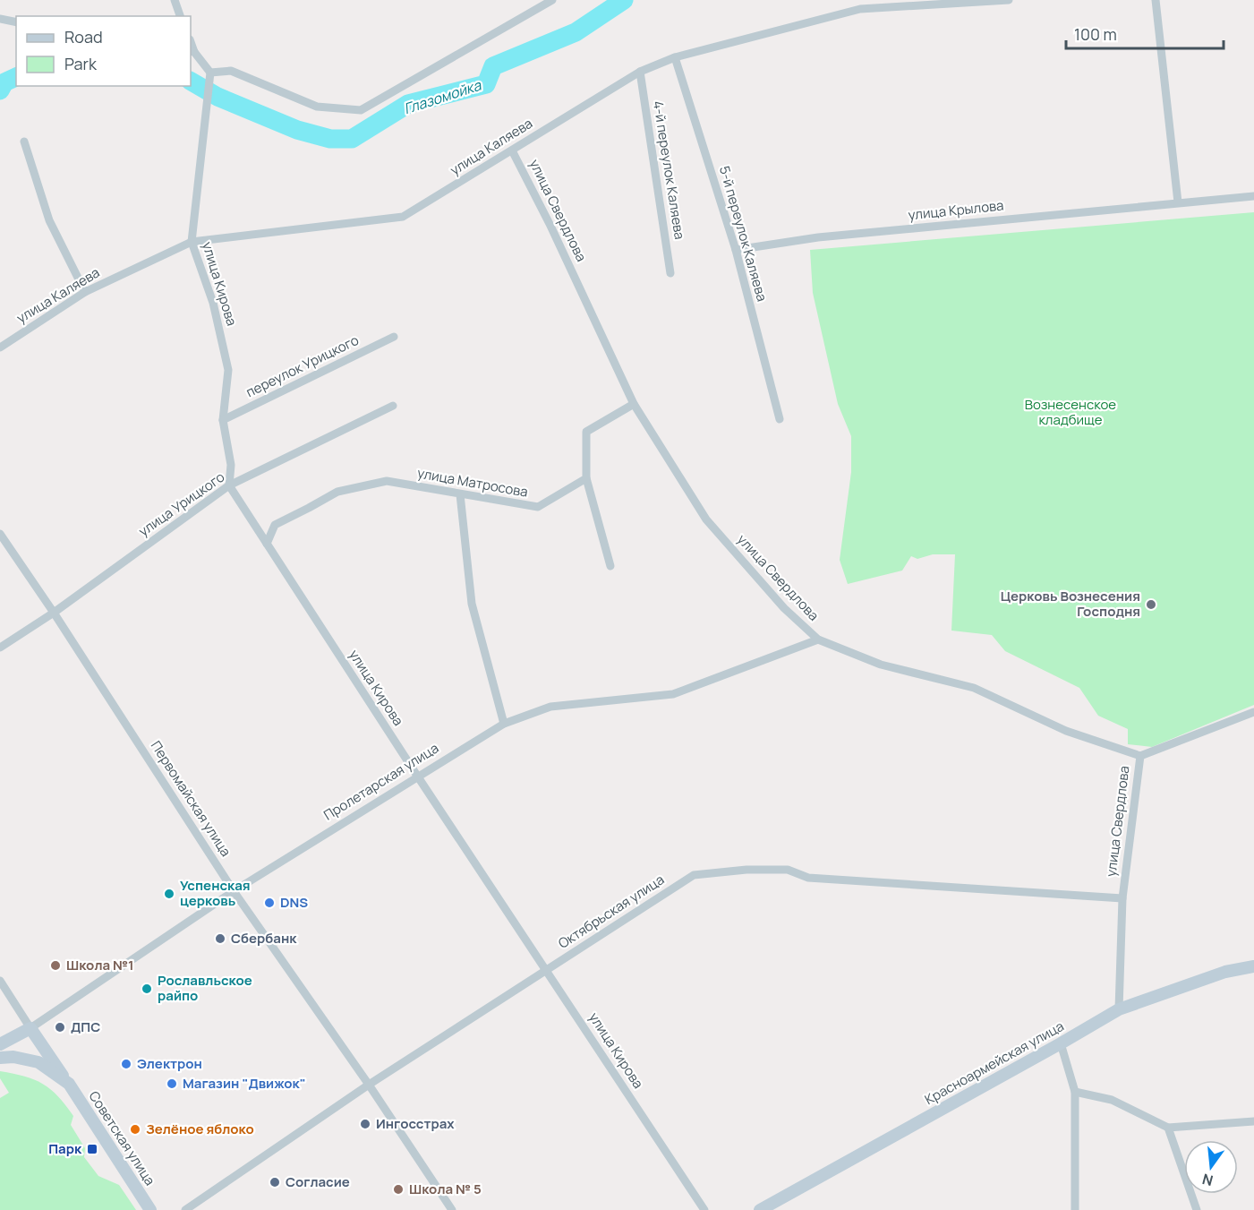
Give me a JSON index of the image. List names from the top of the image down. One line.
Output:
{"streets":{"main road":["Пролетарская улица","Красноармейская улица","Советская улица"],"street":["улица Каляева","4-й переулок Каляева","улица Свердлова","улица Крылова","5-й переулок Каляева","улица Кирова","переулок Урицкого","улица Матросова","улица Урицкого","Первомайская улица","Октябрьская улица"]},"crossings":[["улица Каляева","4-й переулок Каляева"],["улица Каляева","улица Свердлова"],["улица Каляева","5-й переулок Каляева"],["улица Каляева","улица Кирова"],["улица Свердлова","Пролетарская улица"],["улица Свердлова","Октябрьская улица"],["улица Свердлова","Красноармейская улица"],["улица Крылова","5-й переулок Каляева"],["улица Кирова","переулок Урицкого"],["улица Кирова","улица Матросова"],["улица Кирова","улица Урицкого"],["улица Кирова","Пролетарская улица"],["улица Кирова","Октябрьская улица"],["улица Урицкого","Первомайская улица"],["Пролетарская улица","Первомайская улица"],["Пролетарская улица","Советская улица"],["Первомайская улица","Октябрьская улица"]],"water":["Глазомойка"],"parks":["Вознесенское кладбище"],"places":{"other":["Церковь Вознесения Господня","Успенская церковь","DNS","Сбербанк","Школа №1","Рославльское райпо","ДПС","Электрон","Магазин \"Движок\"","Ингосстрах","Зелёное яблоко","Согласие","Школа № 5"],"transit":["Парк"]},"legend":["Road","Park"],"scale_bar":"100 m","north":"bottom"}
